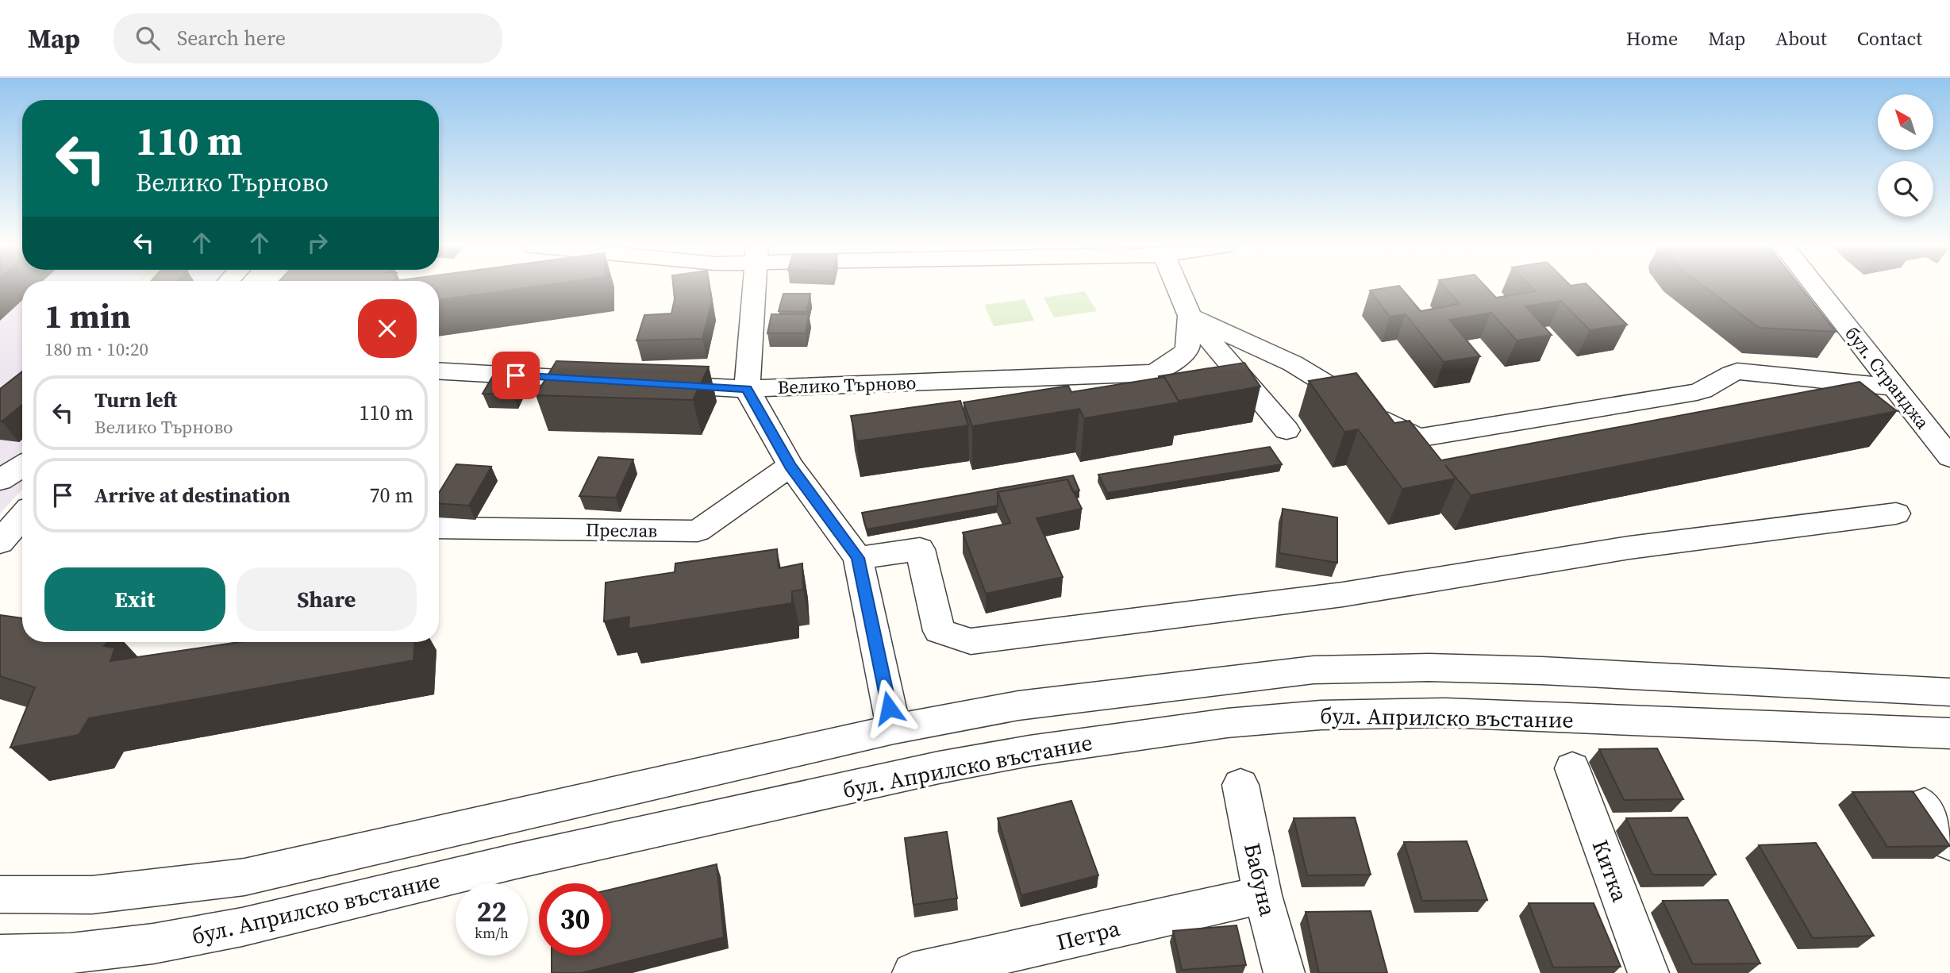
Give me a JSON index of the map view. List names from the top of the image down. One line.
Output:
{"streets":{"street":["бул. Странджа","Велико Търново","Преслав","бул. Априлско въстание","Китка","Бабуна","Петра"]},"crossings":[["Бабуна","Петра"]],"north":"top left","page":{"header":"Map","search":"Search here","nav":["Home","Map","About","Contact"],"turn":["110 m","Велико Търново"],"heading":["1 min","180 m · 10:20"],"list":[{"name":"Turn left","note":"Велико Търново","value":"110 m"},{"name":"Arrive at destination","value":"70 m"}],"buttons":["Exit","Share"],"speed":"22 km/h","limit":"30"}}
